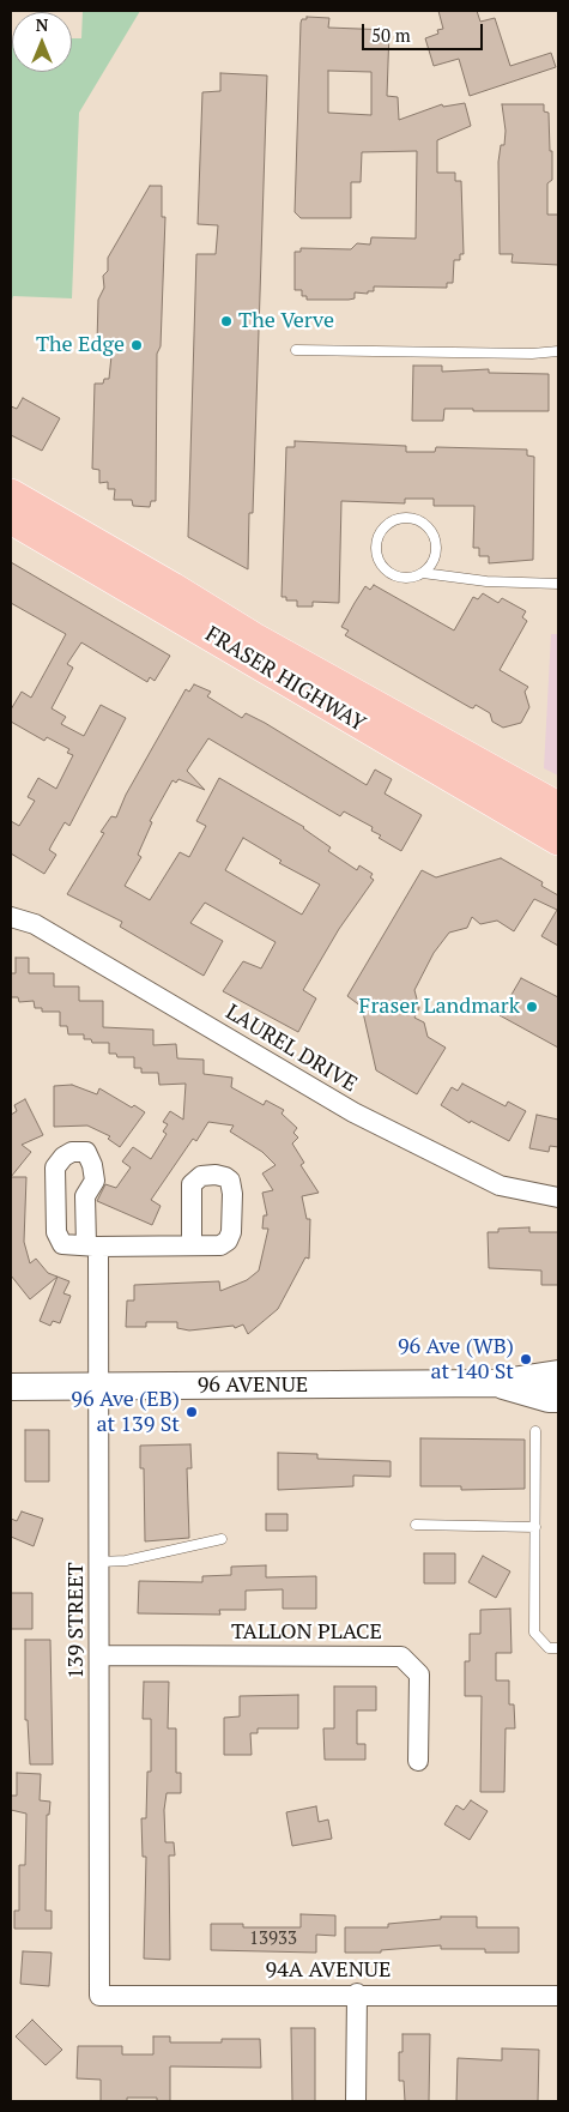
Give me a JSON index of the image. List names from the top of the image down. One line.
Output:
{"streets":{"main road":["FRASER HIGHWAY","96 AVENUE"],"street":["LAUREL DRIVE","139 STREET","TALLON PLACE","94A AVENUE"]},"crossings":[["96 AVENUE","139 STREET"],["139 STREET","TALLON PLACE"],["139 STREET","94A AVENUE"]],"places":["The Verve","The Edge","Fraser Landmark","96 Ave (WB) at 140 St","96 Ave (EB) at 139 St"],"house_numbers":["13933"],"scale_bar":"50 m","north":"top"}
